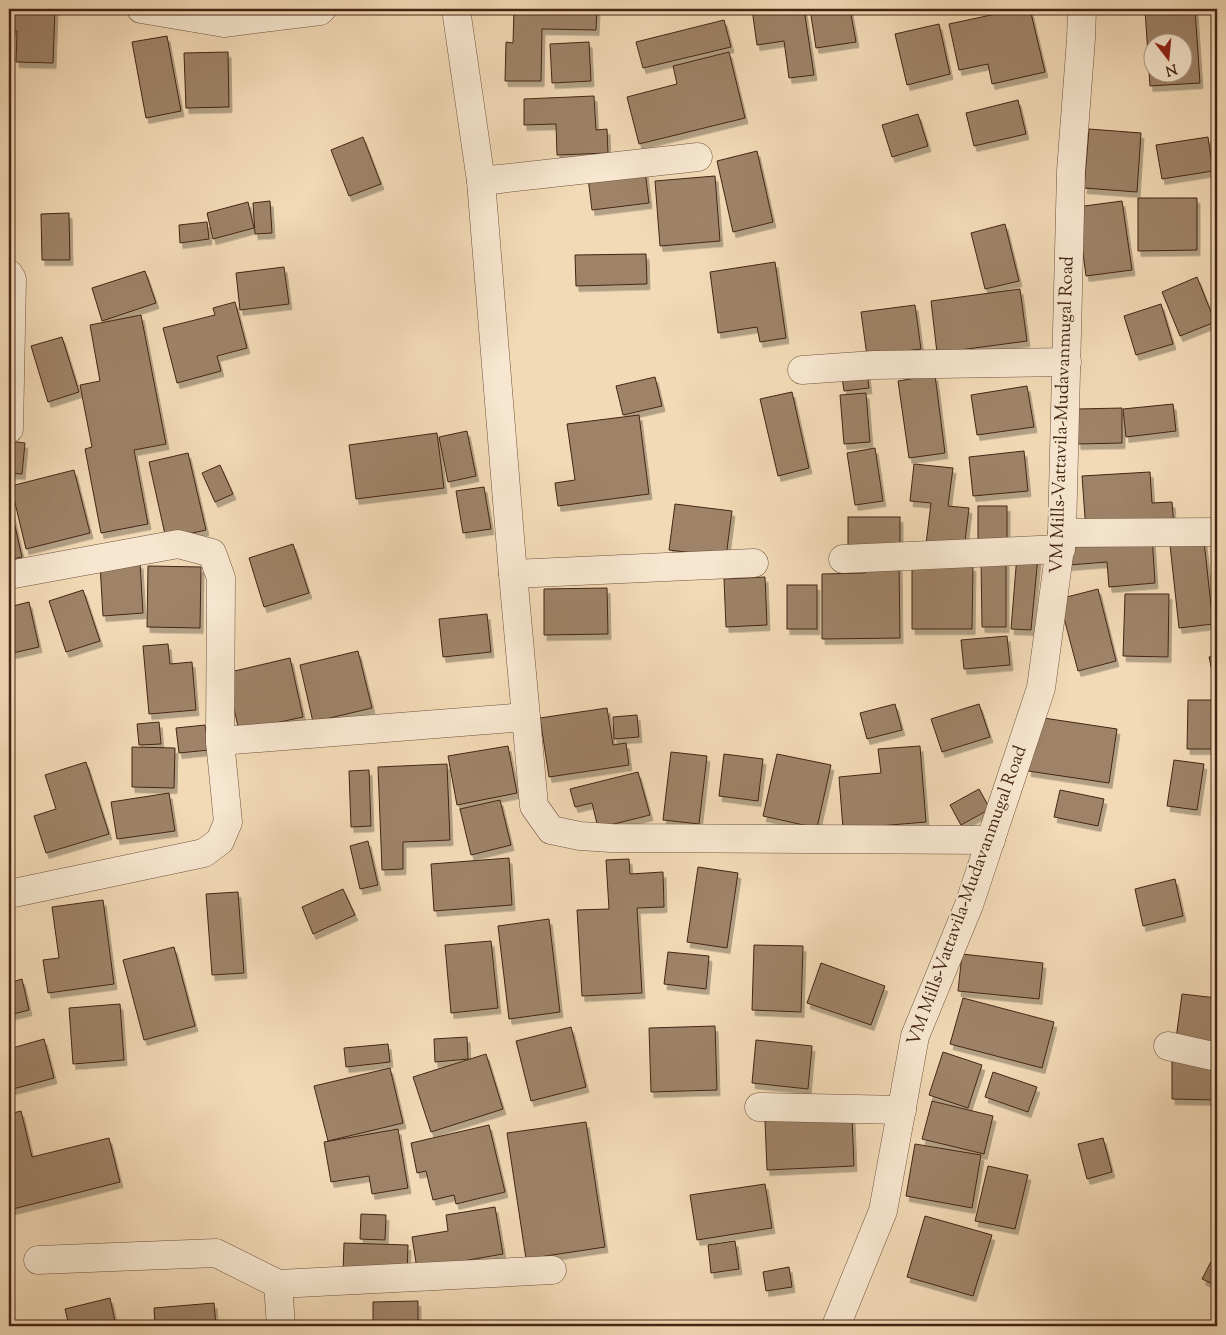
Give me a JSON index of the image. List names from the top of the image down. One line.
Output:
{"streets":{"street":["VM Mills-Vattavila-Mudavanmugal Road"]},"north":"bottom"}
